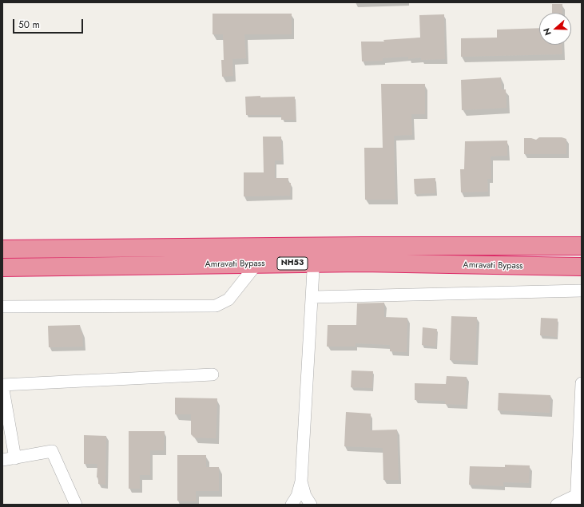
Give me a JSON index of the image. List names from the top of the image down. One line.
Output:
{"streets":{"highway":["NH53","Amravati Bypass"]},"scale_bar":"50 m","north":"left"}
